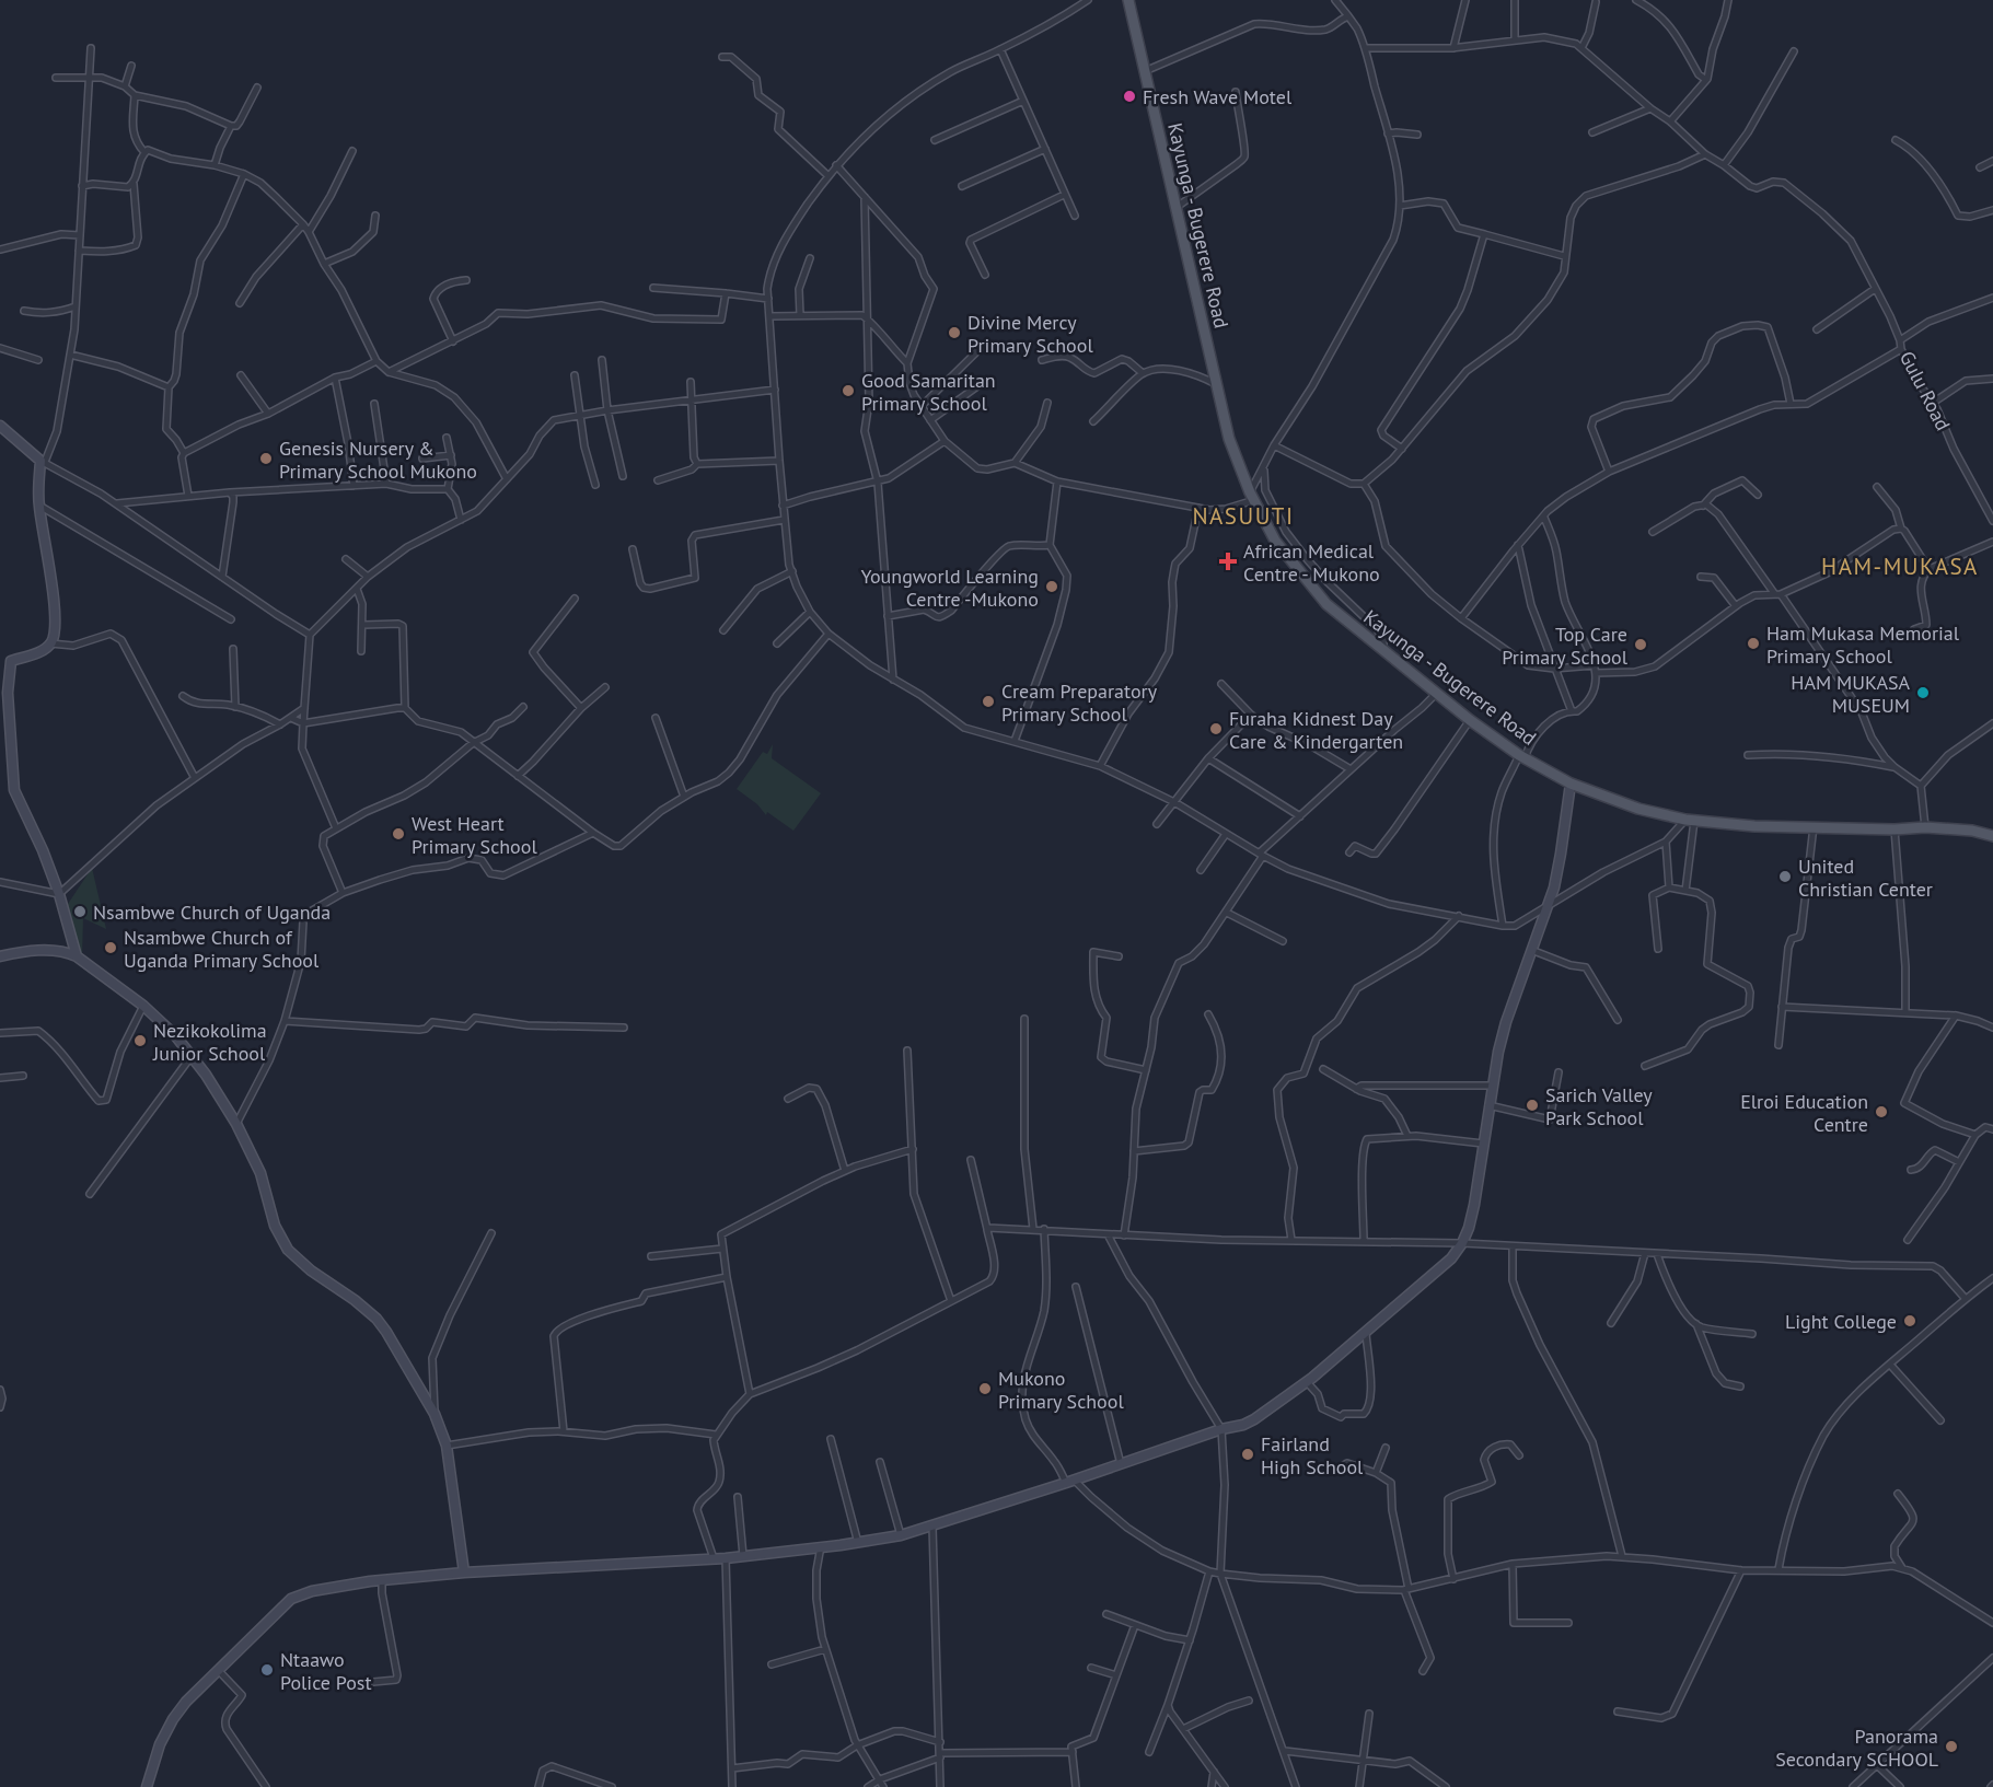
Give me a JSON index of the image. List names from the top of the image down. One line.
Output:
{"streets":{"main road":["Kayunga - Bugerere Road"],"street":["Gulu Road"]},"districts":["NASUUTI","HAM-MUKASA"],"places":{"other":["Fresh Wave Motel","Divine Mercy Primary School","Good Samaritan Primary School","Genesis Nursery & Primary School Mukono","Youngworld Learning Centre -Mukono","Ham Mukasa Memorial Primary School","Top Care Primary School","HAM MUKASA MUSEUM","Cream Preparatory Primary School","Furaha Kidnest Day Care & Kindergarten","West Heart Primary School","United Christian Center","Nsambwe Church of Uganda","Nsambwe Church of Uganda Primary School","Nezikokolima Junior School","Sarich Valley Park School","Elroi Education Centre","Light College","Mukono Primary School","Fairland High School","Ntaawo Police Post","Panorama Secondary SCHOOL"],"health":["African Medical Centre - Mukono"]}}
